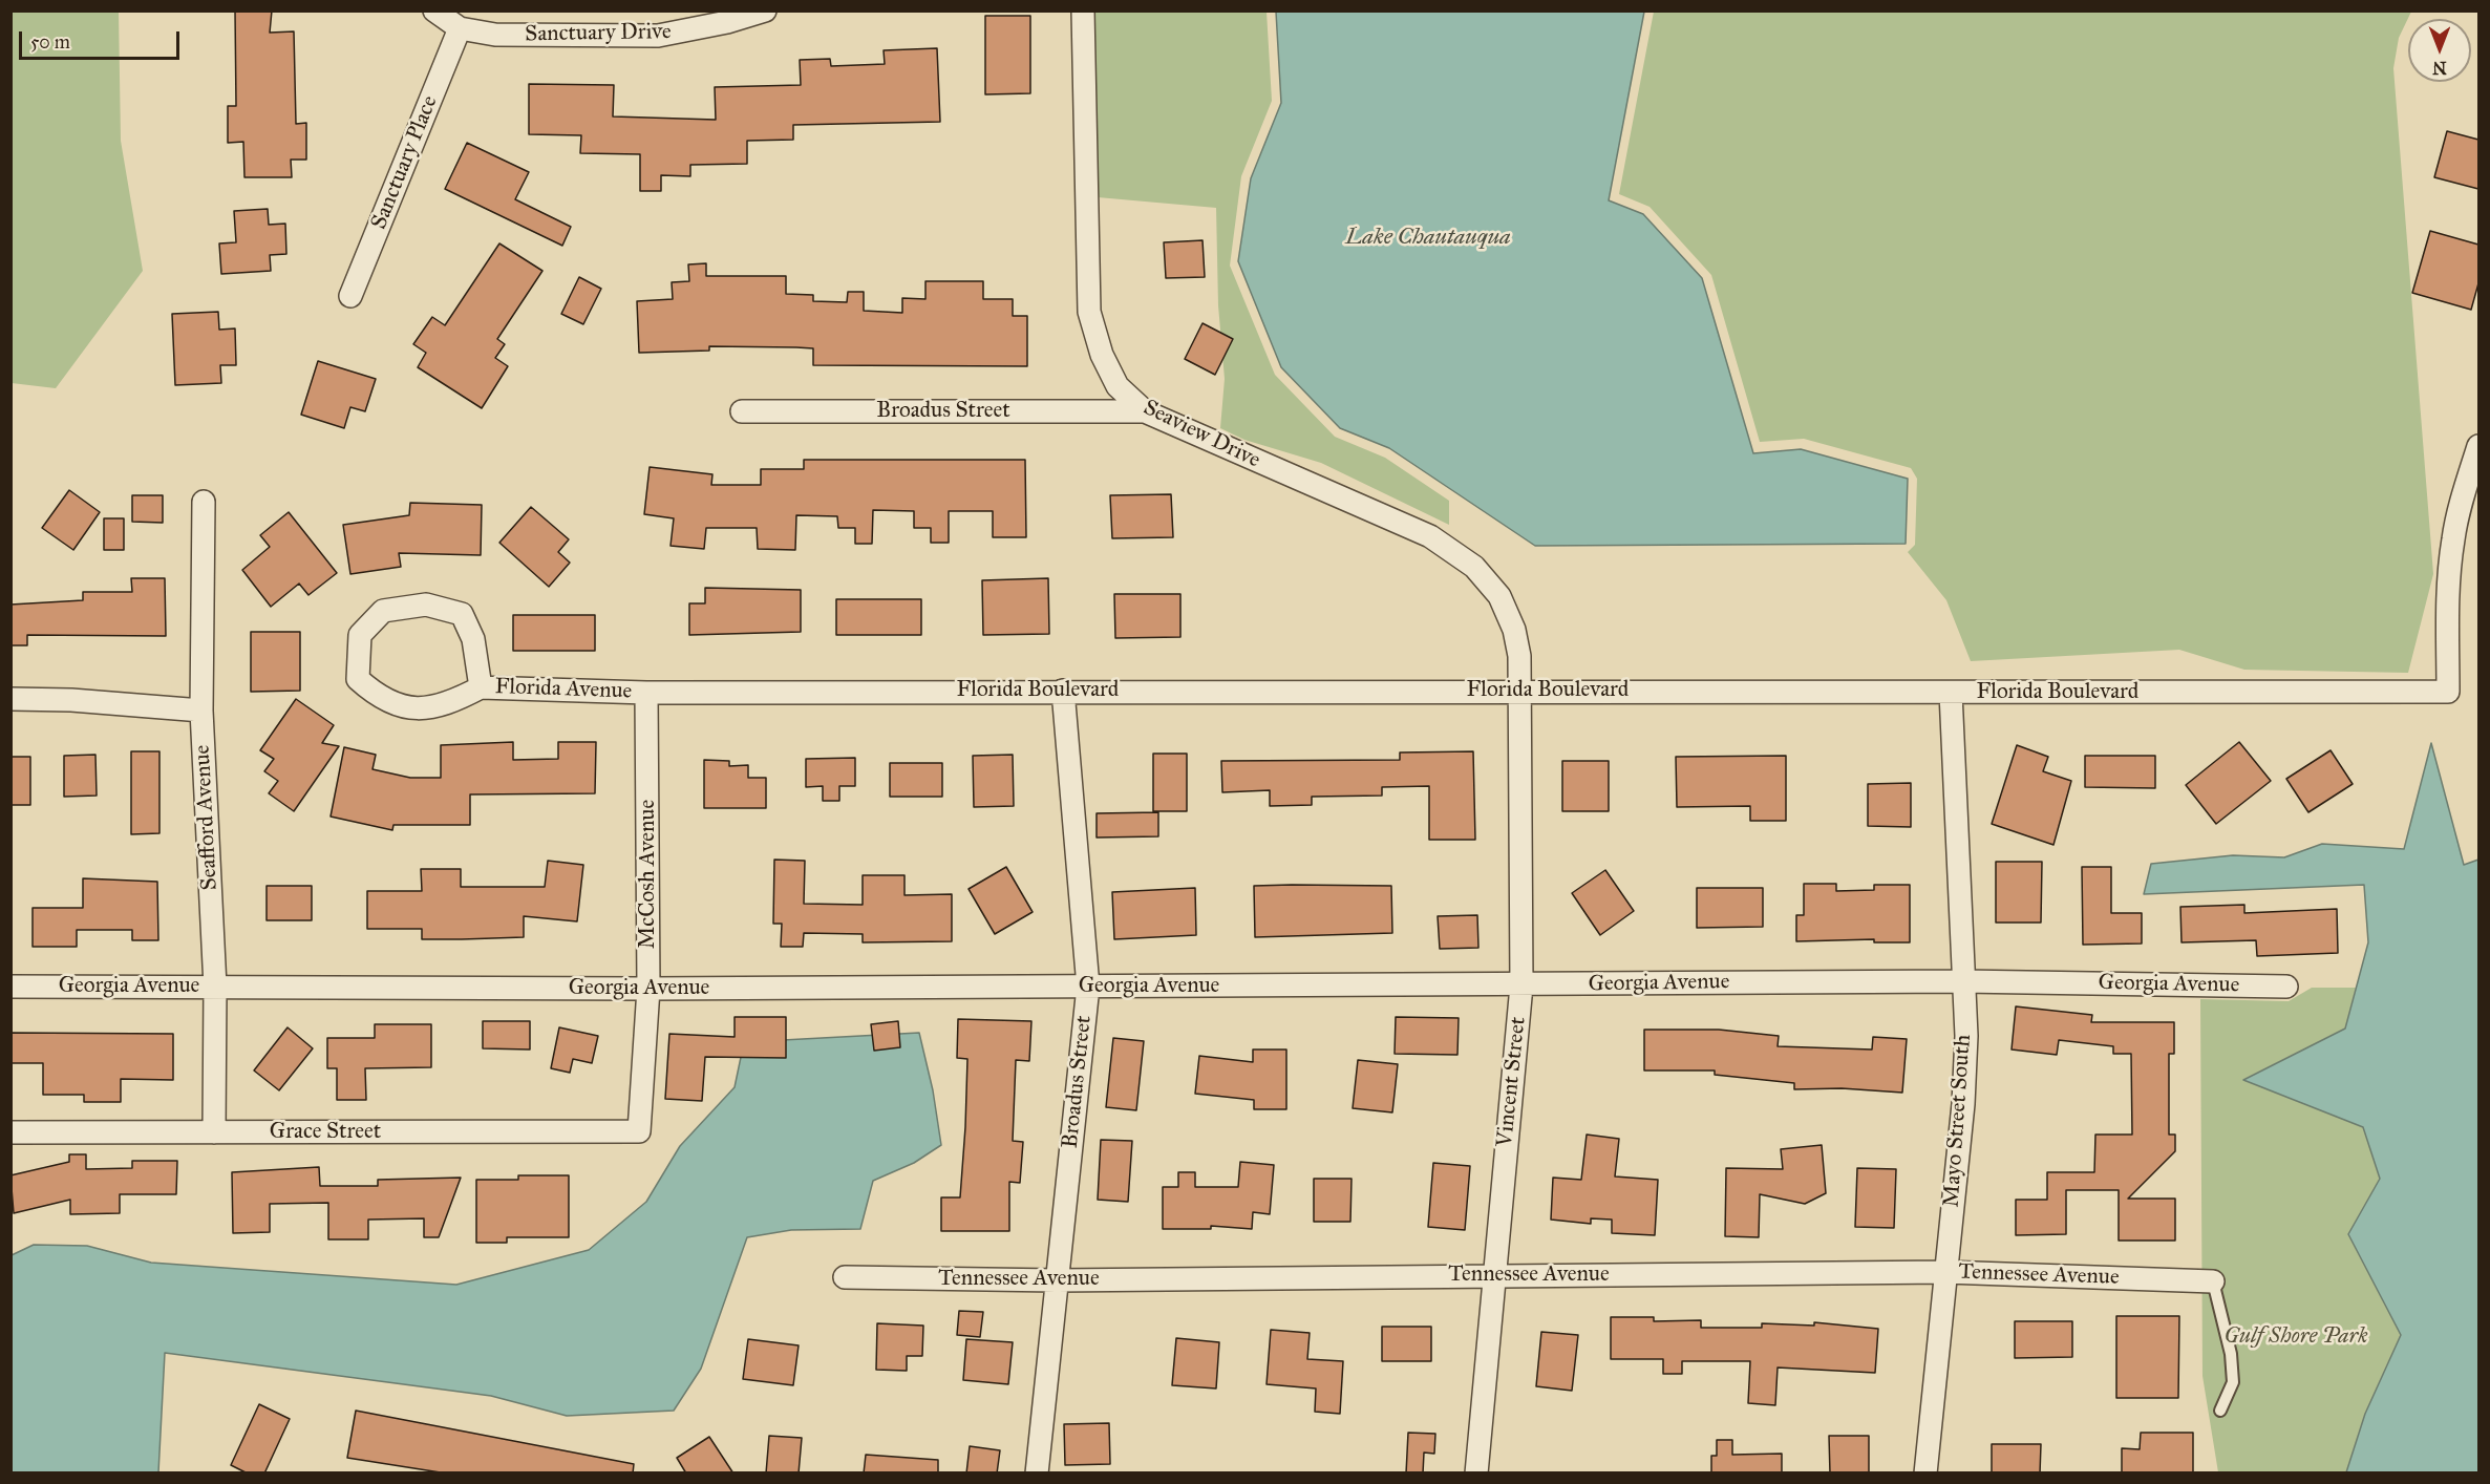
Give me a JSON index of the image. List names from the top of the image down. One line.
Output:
{"streets":{"street":["Sanctuary Drive","Sanctuary Place","Broadus Street","Seaview Drive","Florida Avenue","Florida Boulevard","Seafford Avenue","McCosh Avenue","Georgia Avenue","Vincent Street","Mayo Street South","Grace Street","Tennessee Avenue"]},"crossings":[["Sanctuary Drive","Sanctuary Place"],["Broadus Street","Seaview Drive"],["Broadus Street","Florida Boulevard"],["Broadus Street","Georgia Avenue"],["Broadus Street","Tennessee Avenue"],["Seaview Drive","Florida Boulevard"],["Seaview Drive","Vincent Street"],["Florida Avenue","Florida Boulevard"],["Florida Avenue","McCosh Avenue"],["Florida Boulevard","McCosh Avenue"],["Florida Boulevard","Vincent Street"],["Florida Boulevard","Mayo Street South"],["Seafford Avenue","Georgia Avenue"],["Seafford Avenue","Grace Street"],["McCosh Avenue","Georgia Avenue"],["McCosh Avenue","Grace Street"],["Georgia Avenue","Vincent Street"],["Georgia Avenue","Mayo Street South"],["Vincent Street","Tennessee Avenue"],["Mayo Street South","Tennessee Avenue"]],"water":["Lake Chautauqua"],"parks":["Gulf Shore Park"],"scale_bar":"50 m","north":"bottom"}
